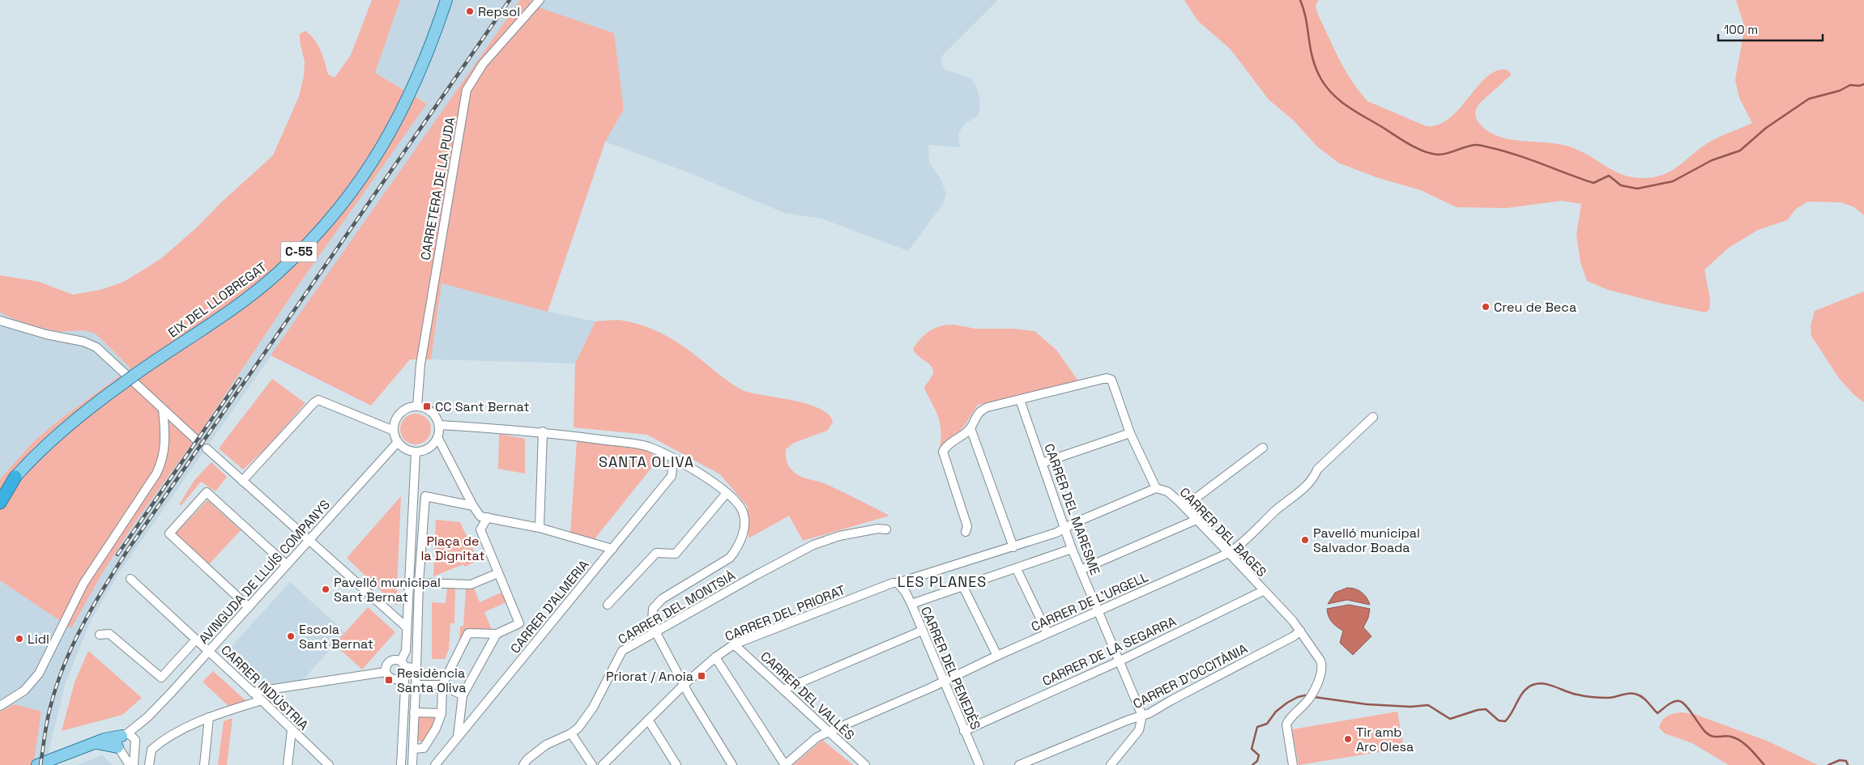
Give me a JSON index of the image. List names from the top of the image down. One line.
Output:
{"streets":{"highway":["C-55","EIX DEL LLOBREGAT"],"street":["CARRETERA DE LA PUDA","CARRER DEL MARESME","CARRER DEL BAGES","AVINGUDA DE LLUÍS COMPANYS","CARRER DE L'URGELL","CARRER D'ALMERIA","CARRER DEL MONTSIÀ","CARRER DEL PRIORAT","CARRER DE LA SEGARRA","CARRER DEL PENEDÈS","CARRER D'OCCITÀNIA","CARRER INDÚSTRIA","CARRER DEL VALLÈS"]},"crossings":[["CARRETERA DE LA PUDA","AVINGUDA DE LLUÍS COMPANYS"],["CARRER DEL MARESME","CARRER DE L'URGELL"],["CARRER DEL MARESME","CARRER DE LA SEGARRA"],["CARRER DEL MARESME","CARRER D'OCCITÀNIA"],["CARRER DEL BAGES","CARRER DE L'URGELL"],["CARRER DEL BAGES","CARRER DE LA SEGARRA"],["CARRER DEL BAGES","CARRER D'OCCITÀNIA"],["AVINGUDA DE LLUÍS COMPANYS","CARRER INDÚSTRIA"],["CARRER DE L'URGELL","CARRER DEL PENEDÈS"],["CARRER DE L'URGELL","CARRER DEL VALLÈS"],["CARRER DEL PRIORAT","CARRER DEL PENEDÈS"],["CARRER DEL PRIORAT","CARRER DEL VALLÈS"],["CARRER DE LA SEGARRA","CARRER DEL PENEDÈS"]],"districts":["SANTA OLIVA","LES PLANES"],"parks":["Plaça de la Dignitat"],"places":{"other":["Repsol","Creu de Beca","Pavelló municipal Salvador Boada","Pavelló municipal Sant Bernat","Escola Sant Bernat","Lidl","Tir amb Arc Olesa"],"transit":["CC Sant Bernat","Priorat / Anoia","Residència Santa Oliva"]},"scale_bar":"100 m"}
